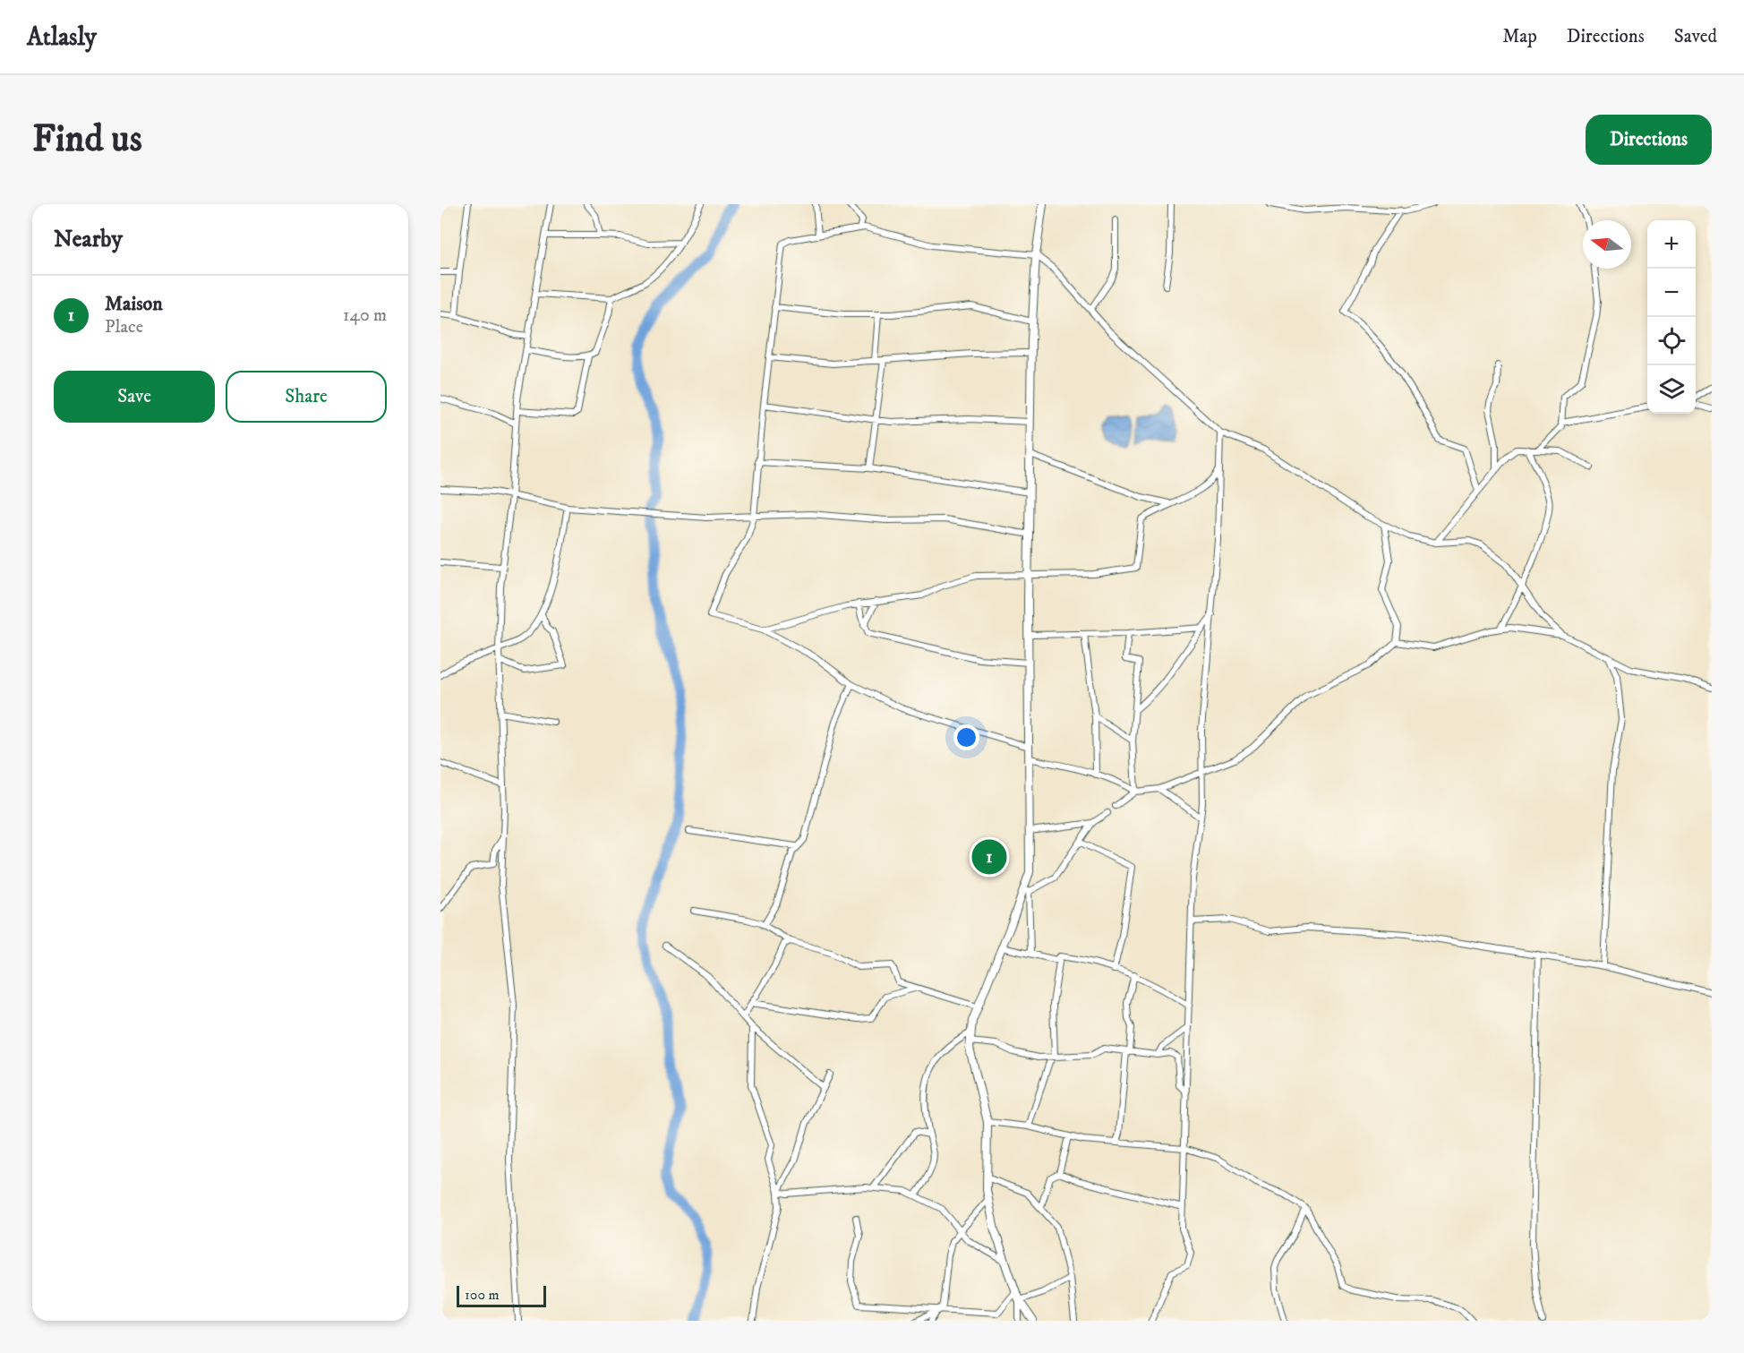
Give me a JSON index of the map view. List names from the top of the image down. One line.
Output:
{"scale_bar":"100 m","north":"left","page":{"header":"Atlasly","nav":["Map","Directions","Saved"],"buttons":["Directions",["Save","Share"]],"title":"Find us","heading":"Nearby","map_buttons":["+","−"],"list":[{"mark":"1","name":"Maison","note":"Place","value":"140 m"}],"pins":"1","scale":"100 m"}}
